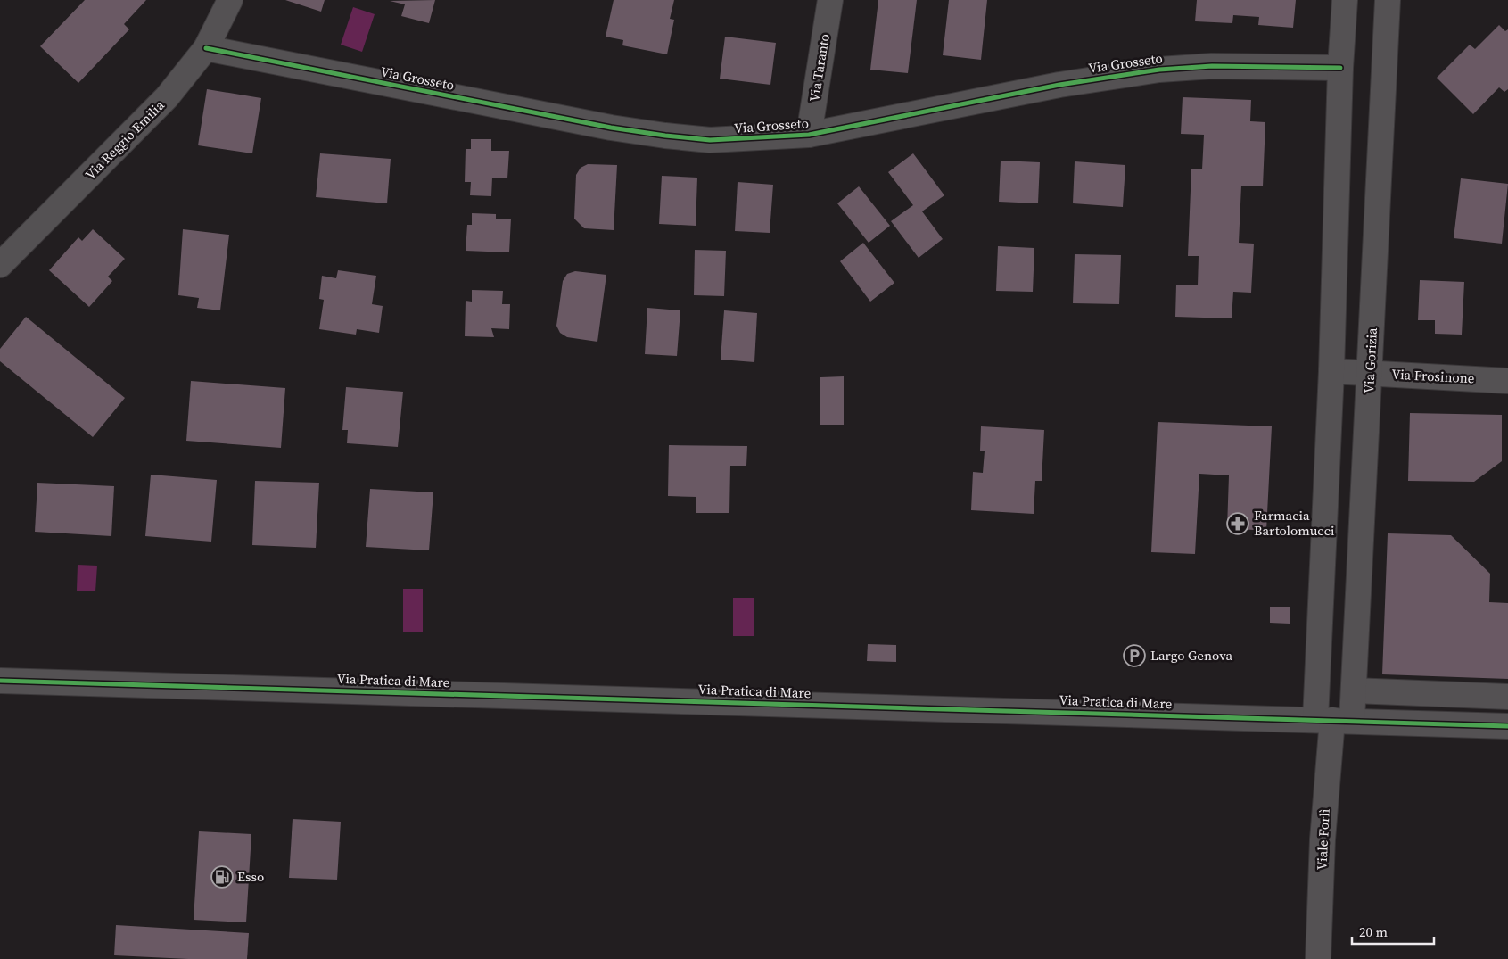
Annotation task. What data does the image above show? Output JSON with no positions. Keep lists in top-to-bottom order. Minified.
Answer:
{"streets":{"street":["Via Grosseto","Via Taranto","Via Reggio Emilia","Via Gorizia","Via Frosinone","Via Pratica di Mare","Viale Forlì"]},"crossings":[["Via Grosseto","Via Taranto"],["Via Grosseto","Via Reggio Emilia"],["Via Gorizia","Via Frosinone"],["Via Gorizia","Via Pratica di Mare"],["Via Gorizia","Viale Forlì"],["Via Pratica di Mare","Viale Forlì"]],"places":{"pharmacy":["Farmacia Bartolomucci"],"parking":["Largo Genova"],"fuel station":["Esso"]},"scale_bar":"20 m"}
